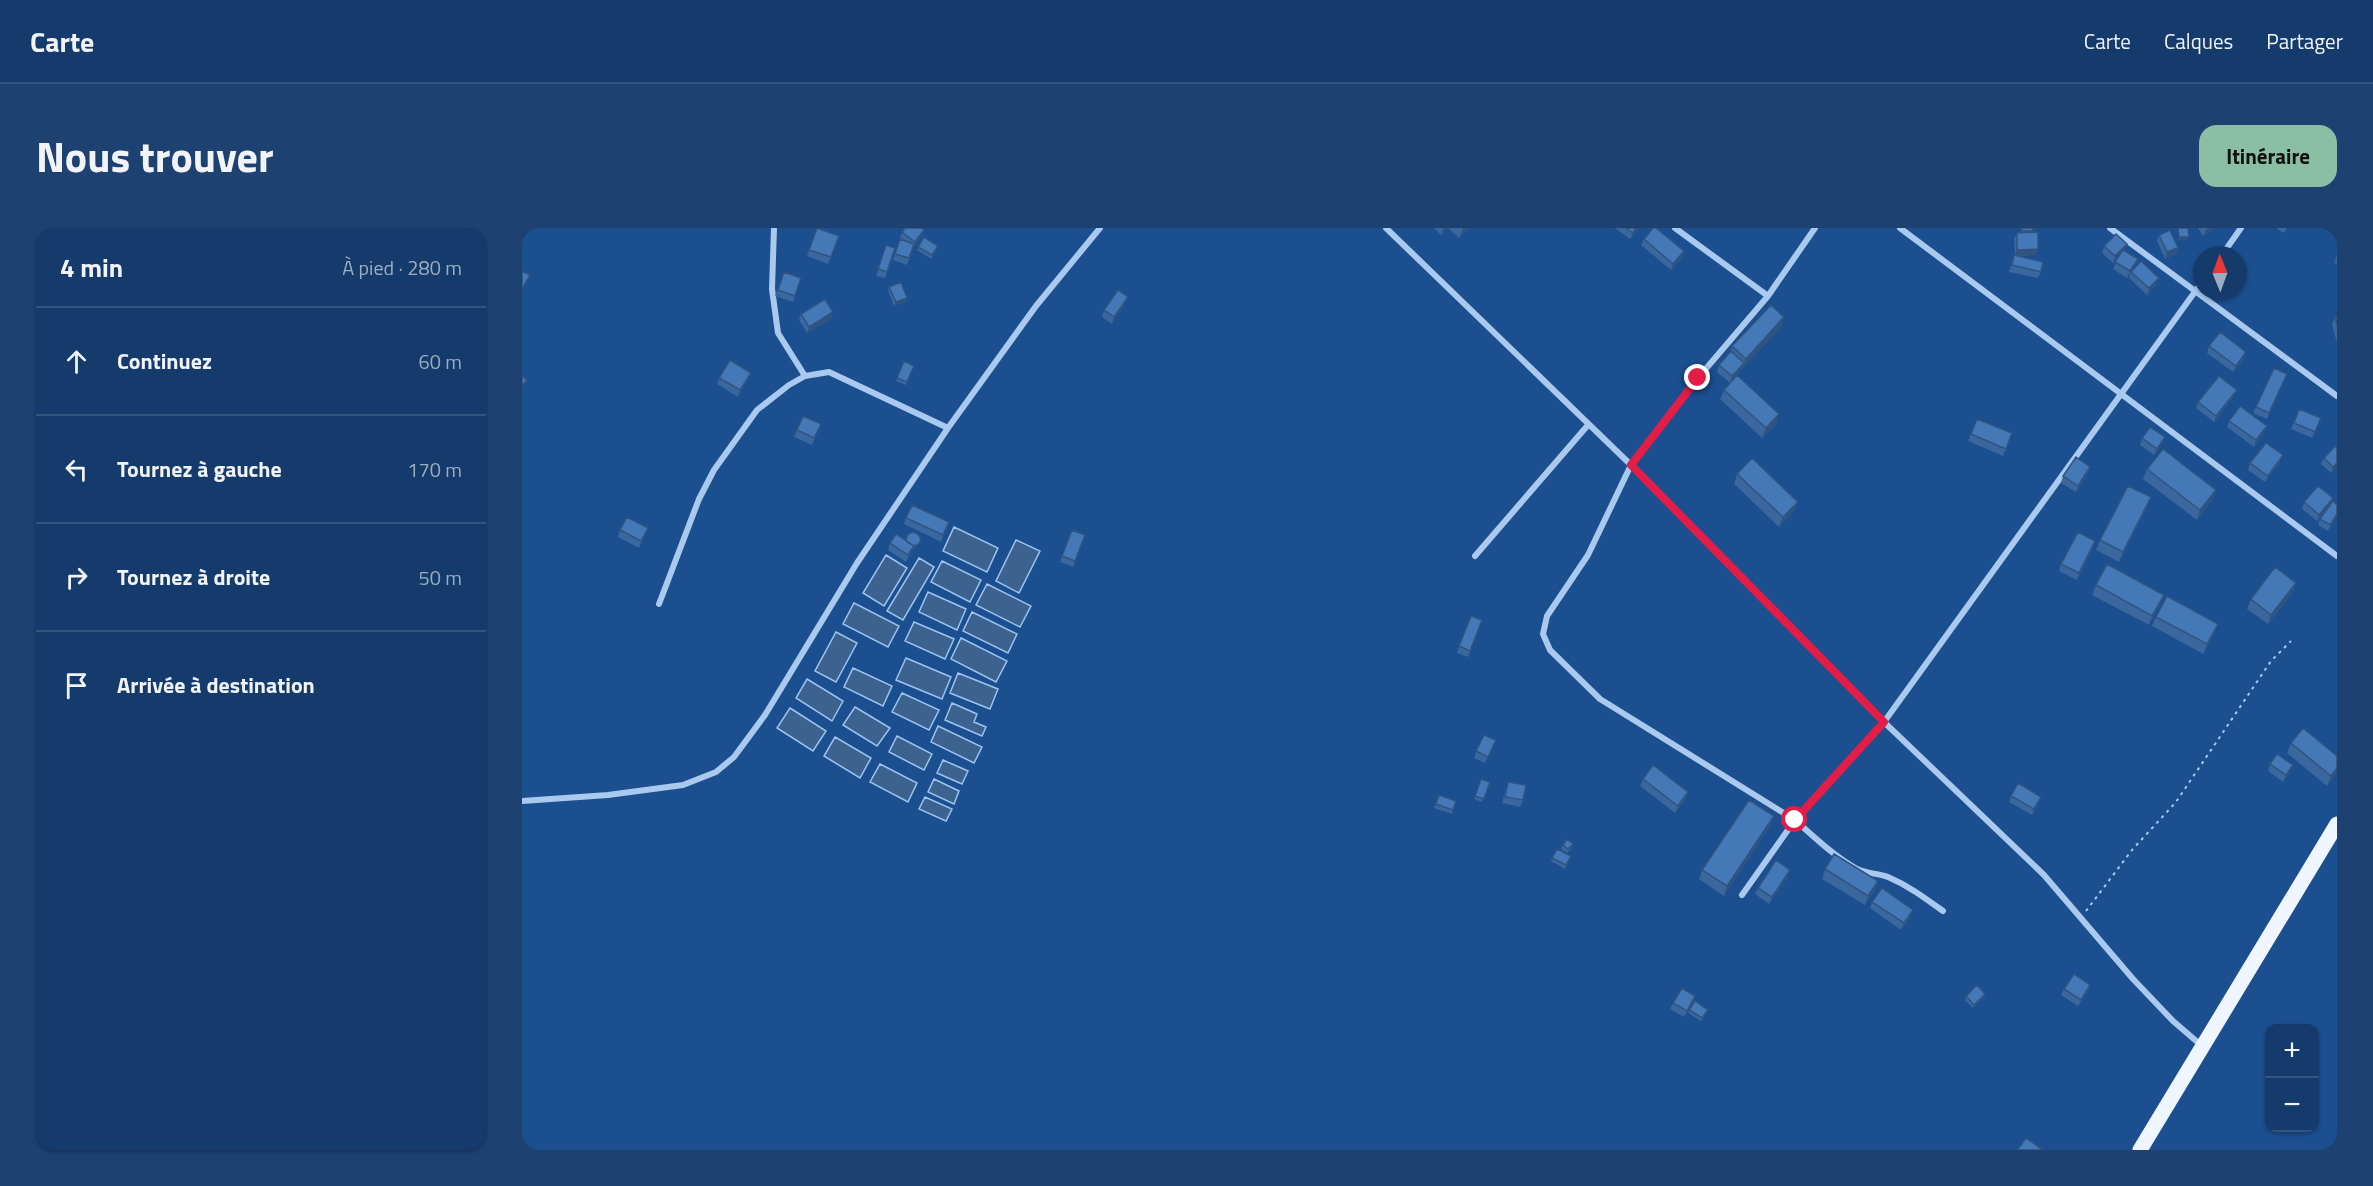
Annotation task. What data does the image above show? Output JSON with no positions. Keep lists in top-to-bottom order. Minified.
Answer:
{"north":"top","page":{"header":"Carte","nav":["Carte","Calques","Partager"],"title":"Nous trouver","buttons":"Itinéraire","heading":["4 min","À pied · 280 m"],"list":[["Continuez","60 m"],["Tournez à gauche","170 m"],["Tournez à droite","50 m"],"Arrivée à destination"],"map_buttons":["+","−"]}}
